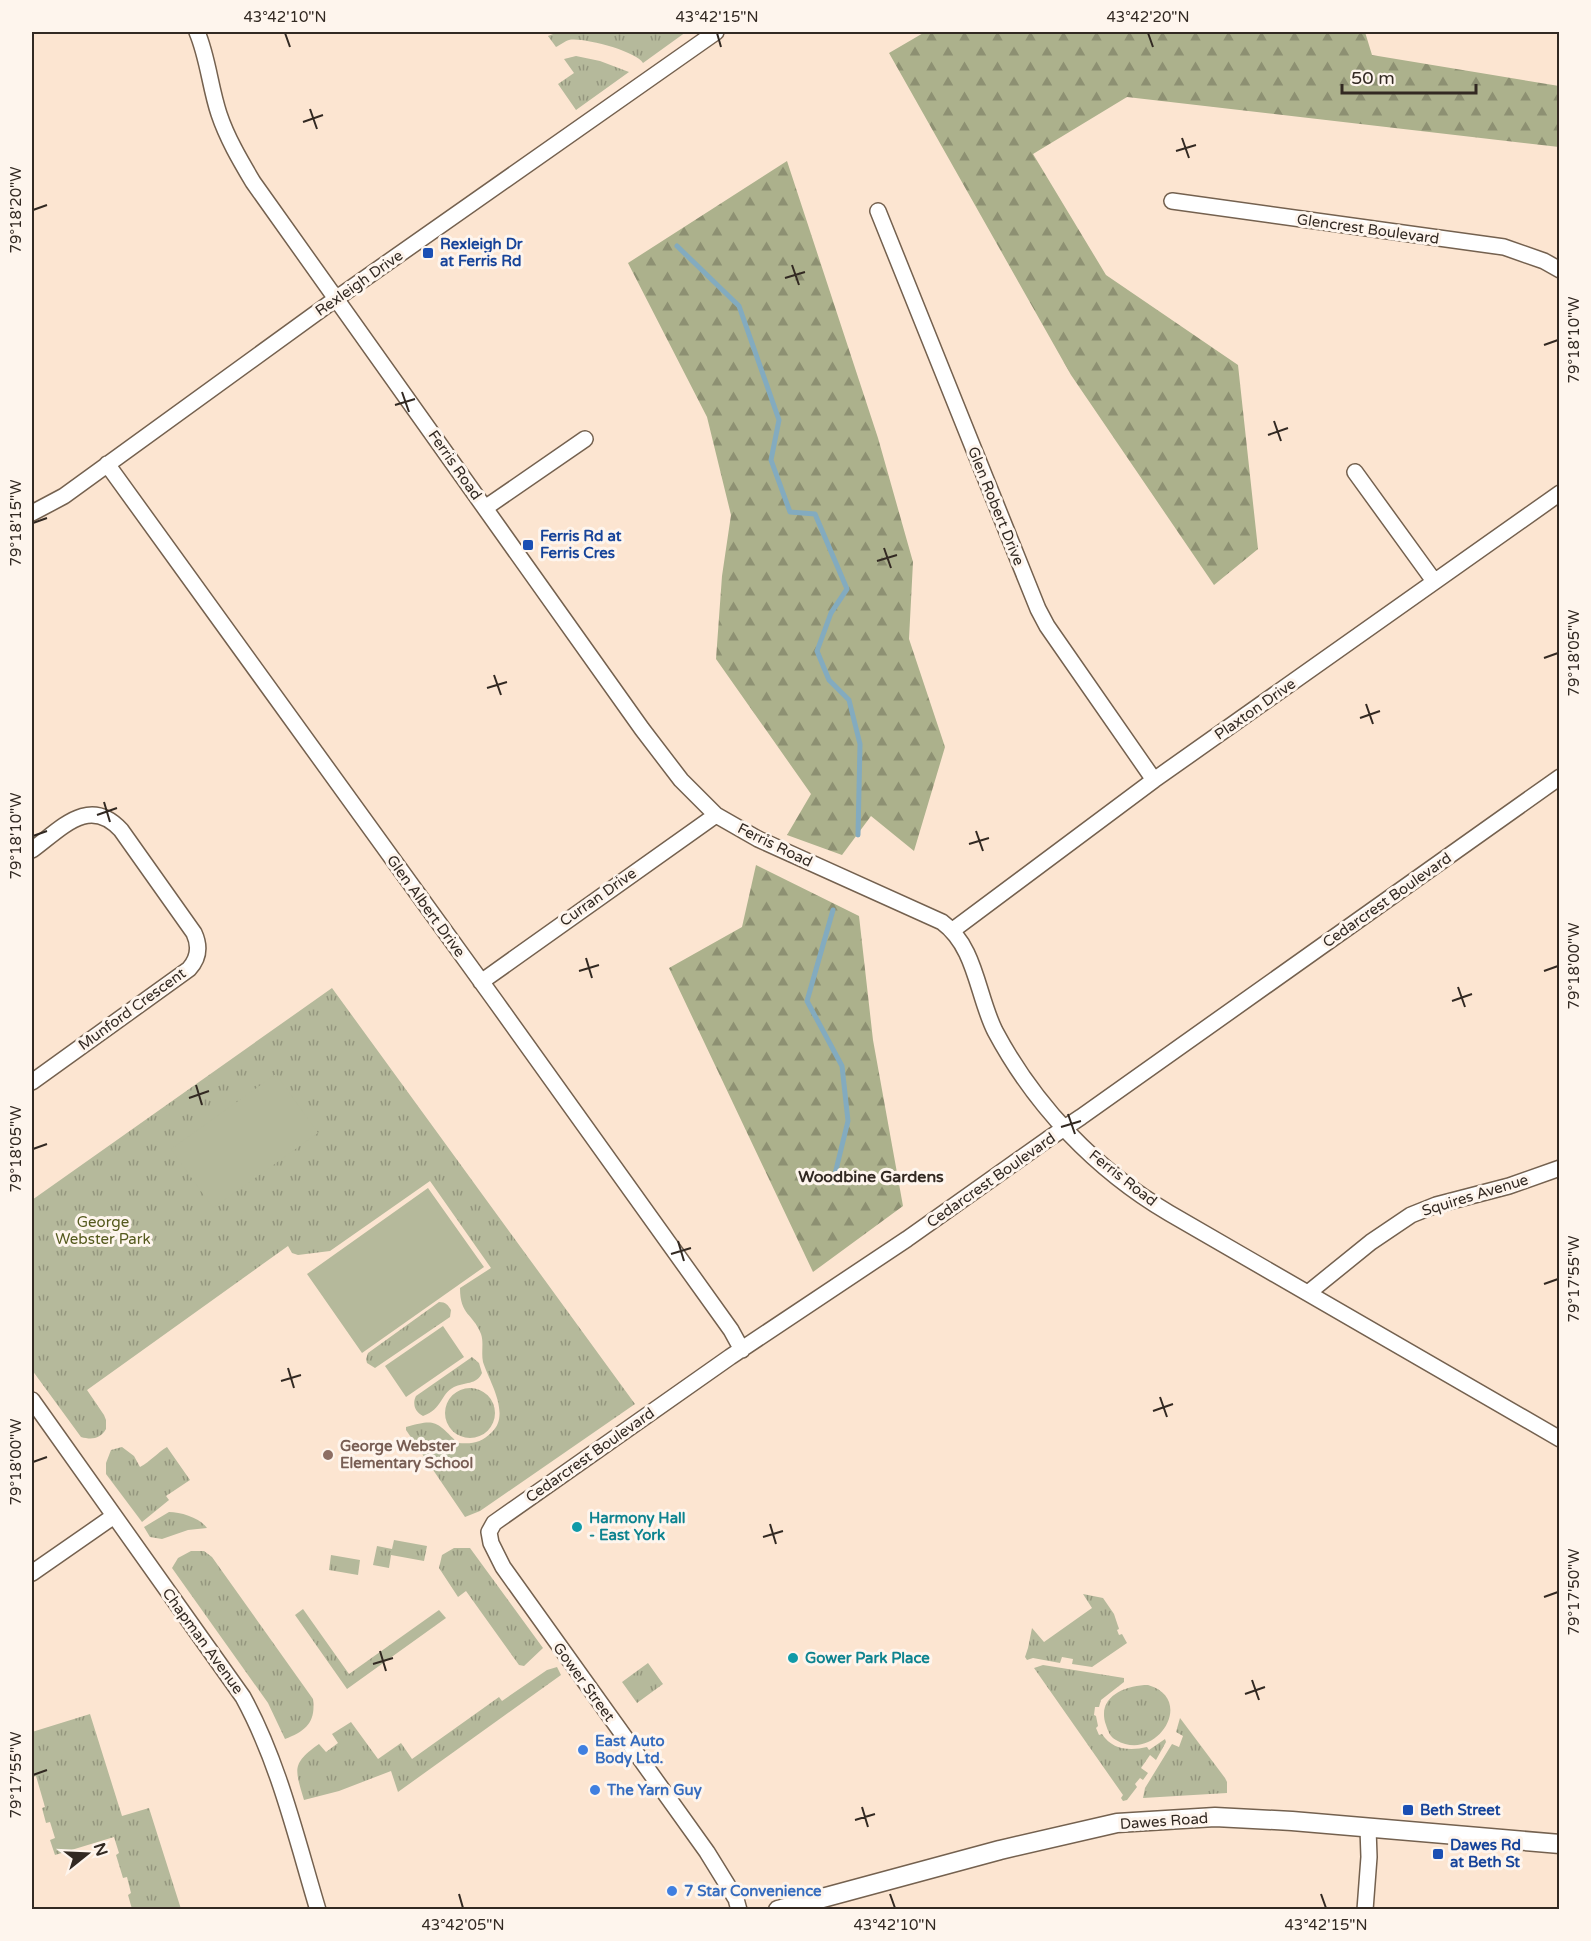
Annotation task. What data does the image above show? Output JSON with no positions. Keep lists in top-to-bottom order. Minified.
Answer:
{"streets":{"street":["Glencrest Boulevard","Rexleigh Drive","Ferris Road","Glen Robert Drive","Plaxton Drive","Curran Drive","Cedarcrest Boulevard","Glen Albert Drive","Munford Crescent","Squires Avenue","Chapman Avenue","Gower Street","Dawes Road"]},"crossings":[["Rexleigh Drive","Ferris Road"],["Rexleigh Drive","Glen Albert Drive"],["Ferris Road","Plaxton Drive"],["Ferris Road","Curran Drive"],["Ferris Road","Cedarcrest Boulevard"],["Ferris Road","Squires Avenue"],["Glen Robert Drive","Plaxton Drive"],["Curran Drive","Glen Albert Drive"],["Cedarcrest Boulevard","Glen Albert Drive"],["Cedarcrest Boulevard","Gower Street"]],"districts":["Woodbine Gardens"],"parks":["George Webster Park"],"places":{"transit":["Rexleigh Dr at Ferris Rd","Ferris Rd at Ferris Cres","Beth Street","Dawes Rd at Beth St"],"other":["George Webster Elementary School","Harmony Hall - East York","Gower Park Place","East Auto Body Ltd.","The Yarn Guy","7 Star Convenience"]},"scale_bar":"50 m","north":"right","coordinates":["43°42'10\"N","43°42'15\"N","43°42'20\"N","79°18'20\"W","79°18'10\"W","79°18'15\"W","79°18'05\"W","79°18'00\"W","79°17'55\"W","79°17'50\"W","43°42'05\"N"]}
